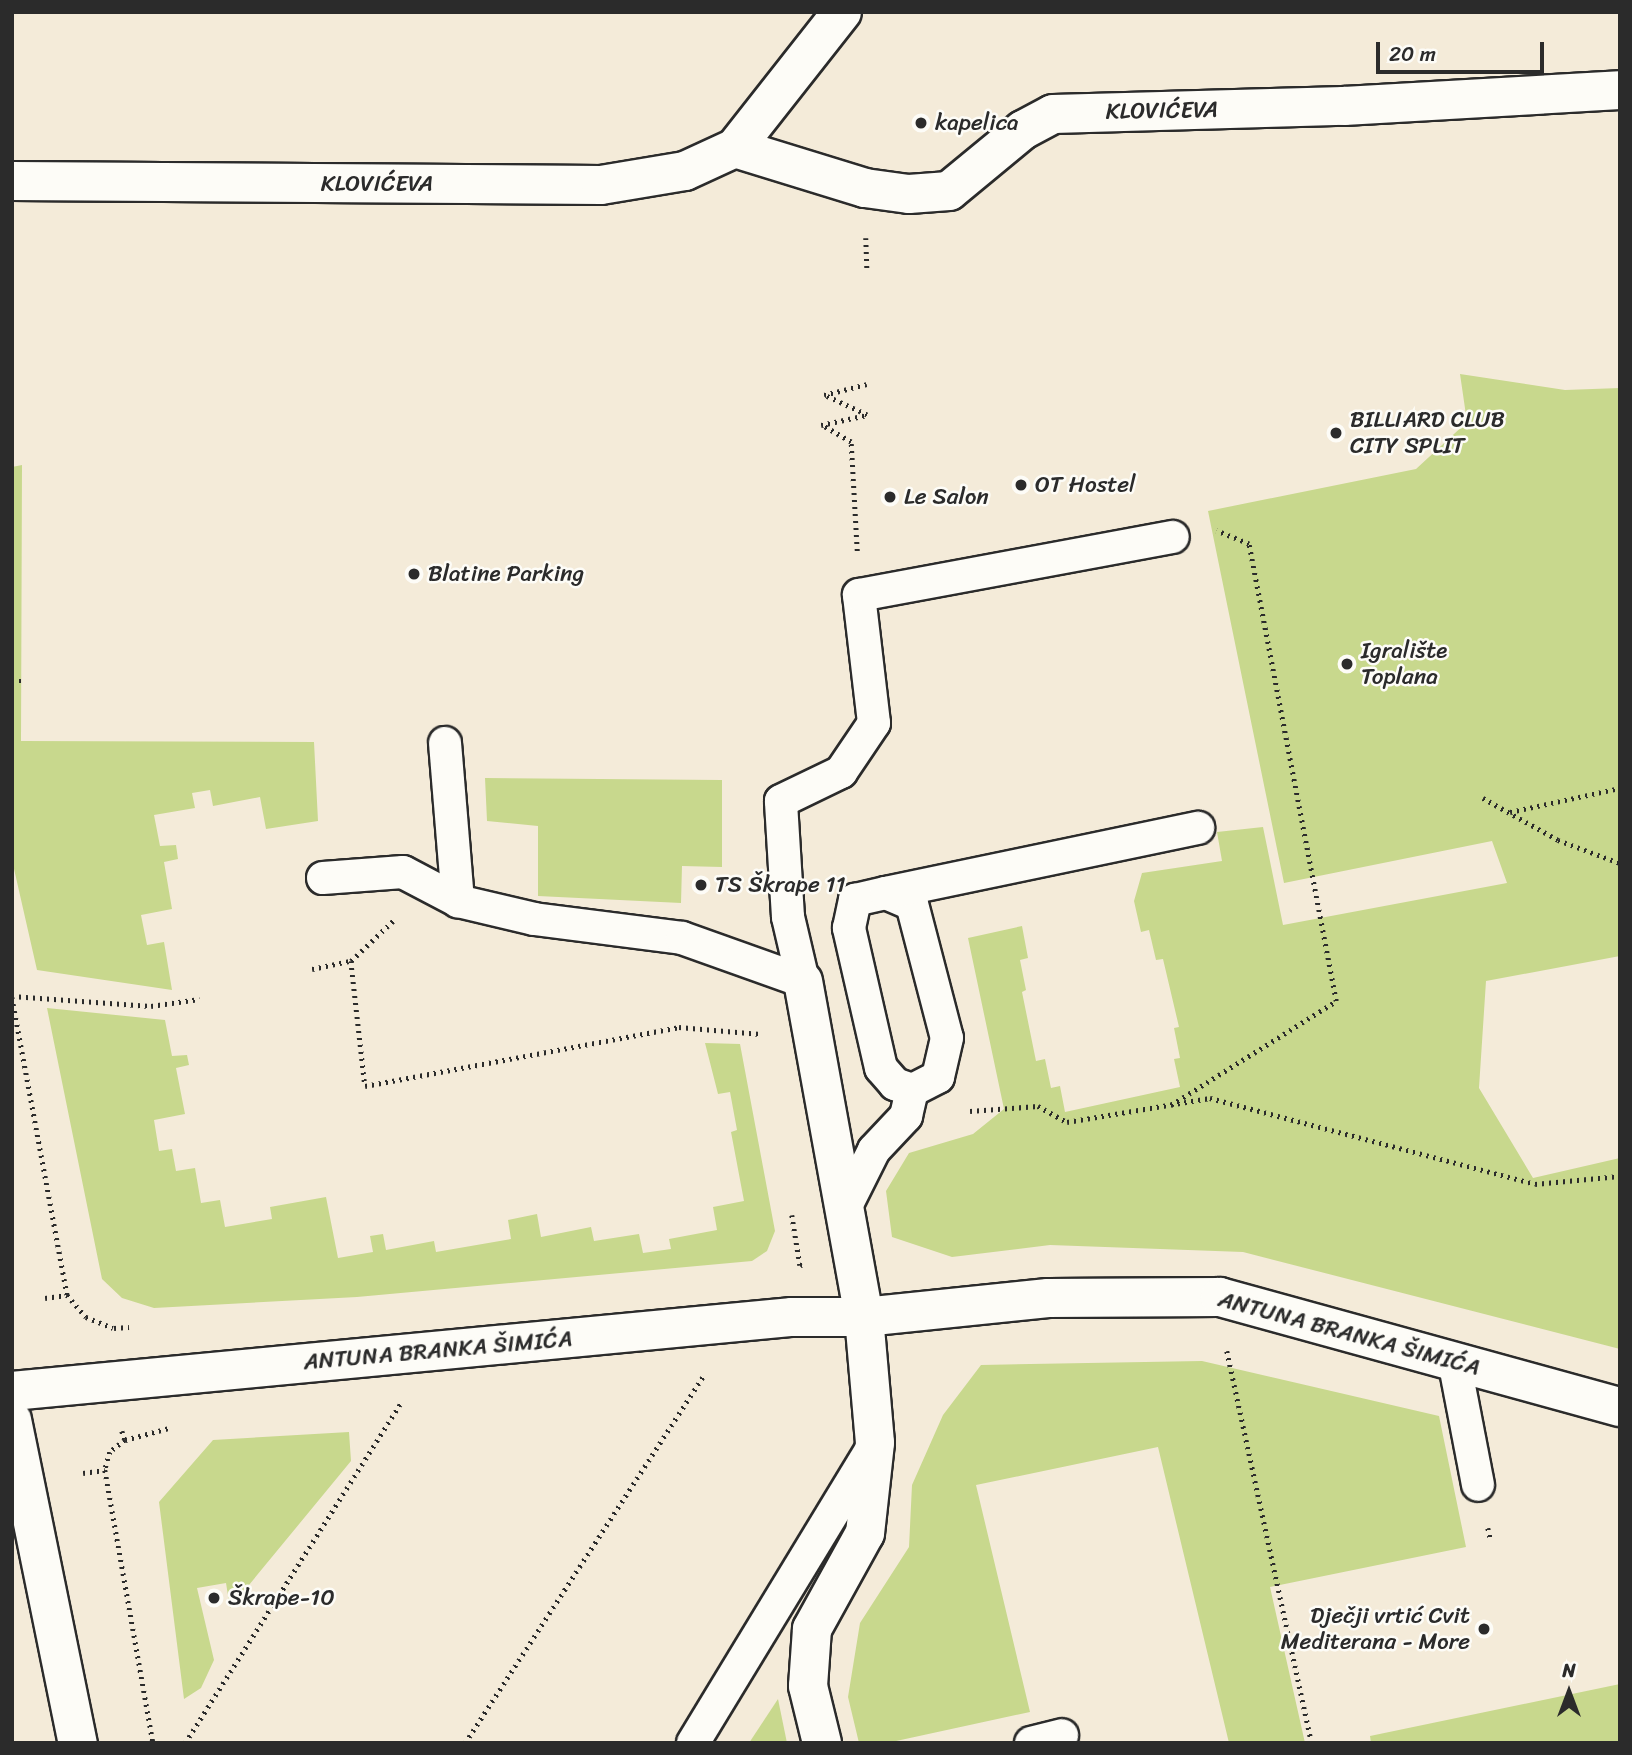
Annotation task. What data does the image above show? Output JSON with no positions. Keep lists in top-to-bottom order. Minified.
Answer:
{"streets":{"street":["KLOVIĆEVA","ANTUNA BRANKA ŠIMIĆA"]},"places":["kapelica","BILLIARD CLUB CITY SPLIT","OT Hostel","Le Salon","Blatine Parking","Igralište Toplana","TS Škrape 11","Škrape-10","Dječji vrtić Cvit Mediterana - More"],"scale_bar":"20 m","north":"top"}
